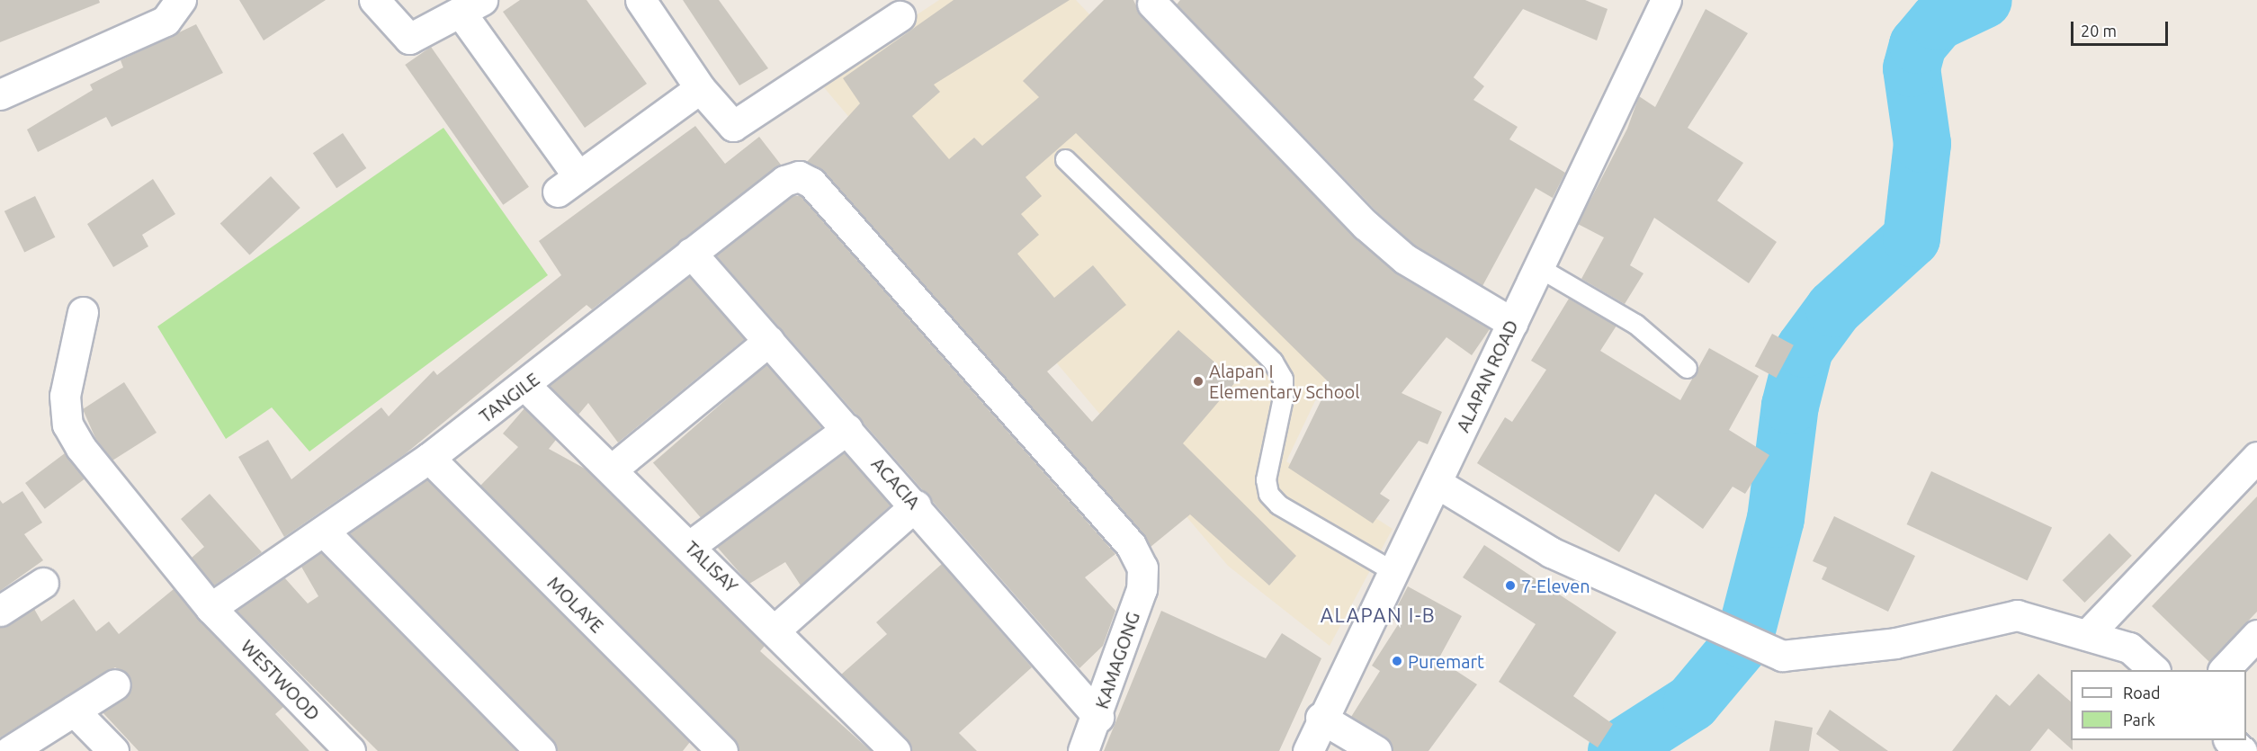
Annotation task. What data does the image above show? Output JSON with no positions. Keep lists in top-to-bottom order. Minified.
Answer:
{"streets":{"street":["ALAPAN ROAD","TANGILE","ACACIA","TALISAY","MOLAYE","KAMAGONG","WESTWOOD"]},"crossings":[["TANGILE","ACACIA"],["TANGILE","TALISAY"],["TANGILE","MOLAYE"],["TANGILE","KAMAGONG"],["TANGILE","WESTWOOD"],["ACACIA","KAMAGONG"]],"districts":["ALAPAN I-B"],"places":["Alapan I Elementary School","7-Eleven","Puremart"],"legend":["Road","Park"],"scale_bar":"20 m"}
